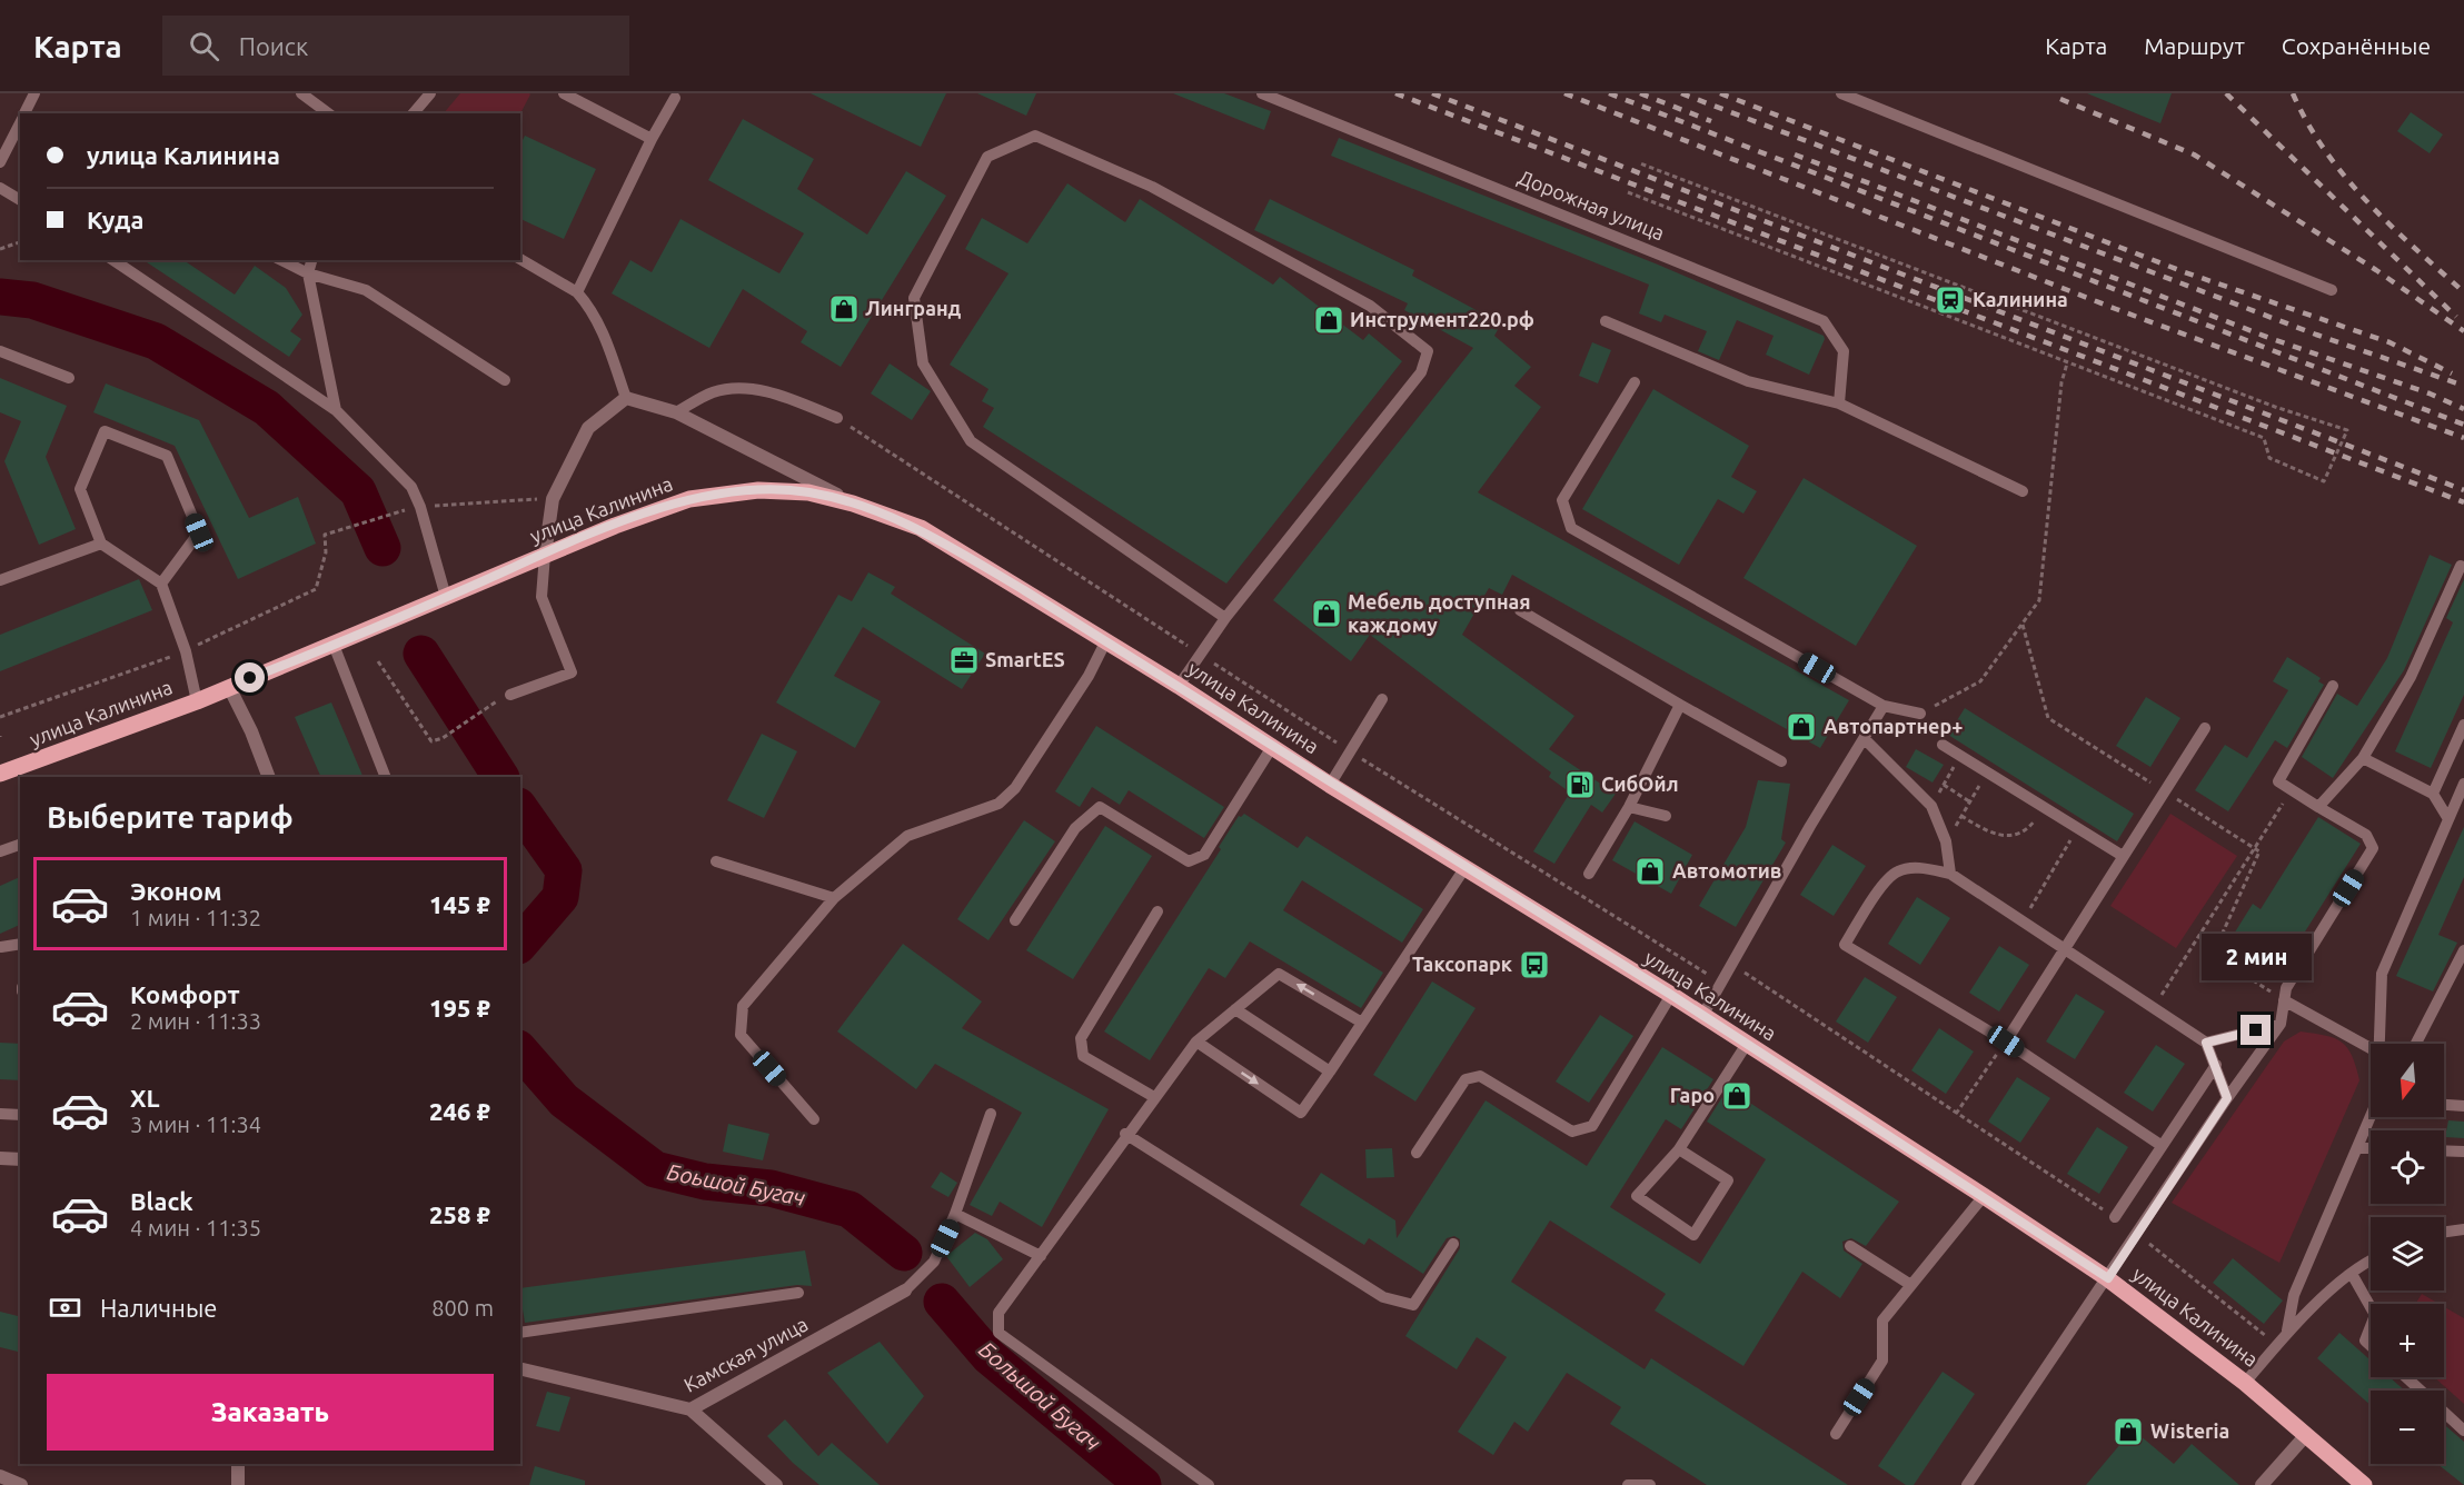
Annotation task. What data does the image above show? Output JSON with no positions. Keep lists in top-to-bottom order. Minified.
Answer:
{"streets":{"main road":["улица Калинина"],"street":["Камская улица"],"lane":["Дорожная улица"]},"water":["Боьшой Бугач","Большой Бугач"],"places":{"station":["Калинина"],"shop":["Лингранд","Инструмент220.рф","Мебель доступная каждому","Автопартнер+","Автомотив","Гаро","Wisteria"],"office":["SmartES"],"fuel station":["СибОйл"],"bus stop":["Таксопарк"]},"north":"bottom","page":{"header":"Карта","search":"Поиск","nav":["Карта","Маршрут","Сохранённые"],"banner":["улица Калинина","Куда"],"heading":"Выберите тариф","list":[{"name":"Эконом","note":"1 мин · 11:32","value":"145 ₽"},{"name":"Комфорт","note":"2 мин · 11:33","value":"195 ₽"},{"name":"XL","note":"3 мин · 11:34","value":"246 ₽"},{"name":"Black","note":"4 мин · 11:35","value":"258 ₽"}],"bubble":"2 мин","map_buttons":["+","−"],"pay":["Наличные","800 m"],"buttons":"Заказать"}}
